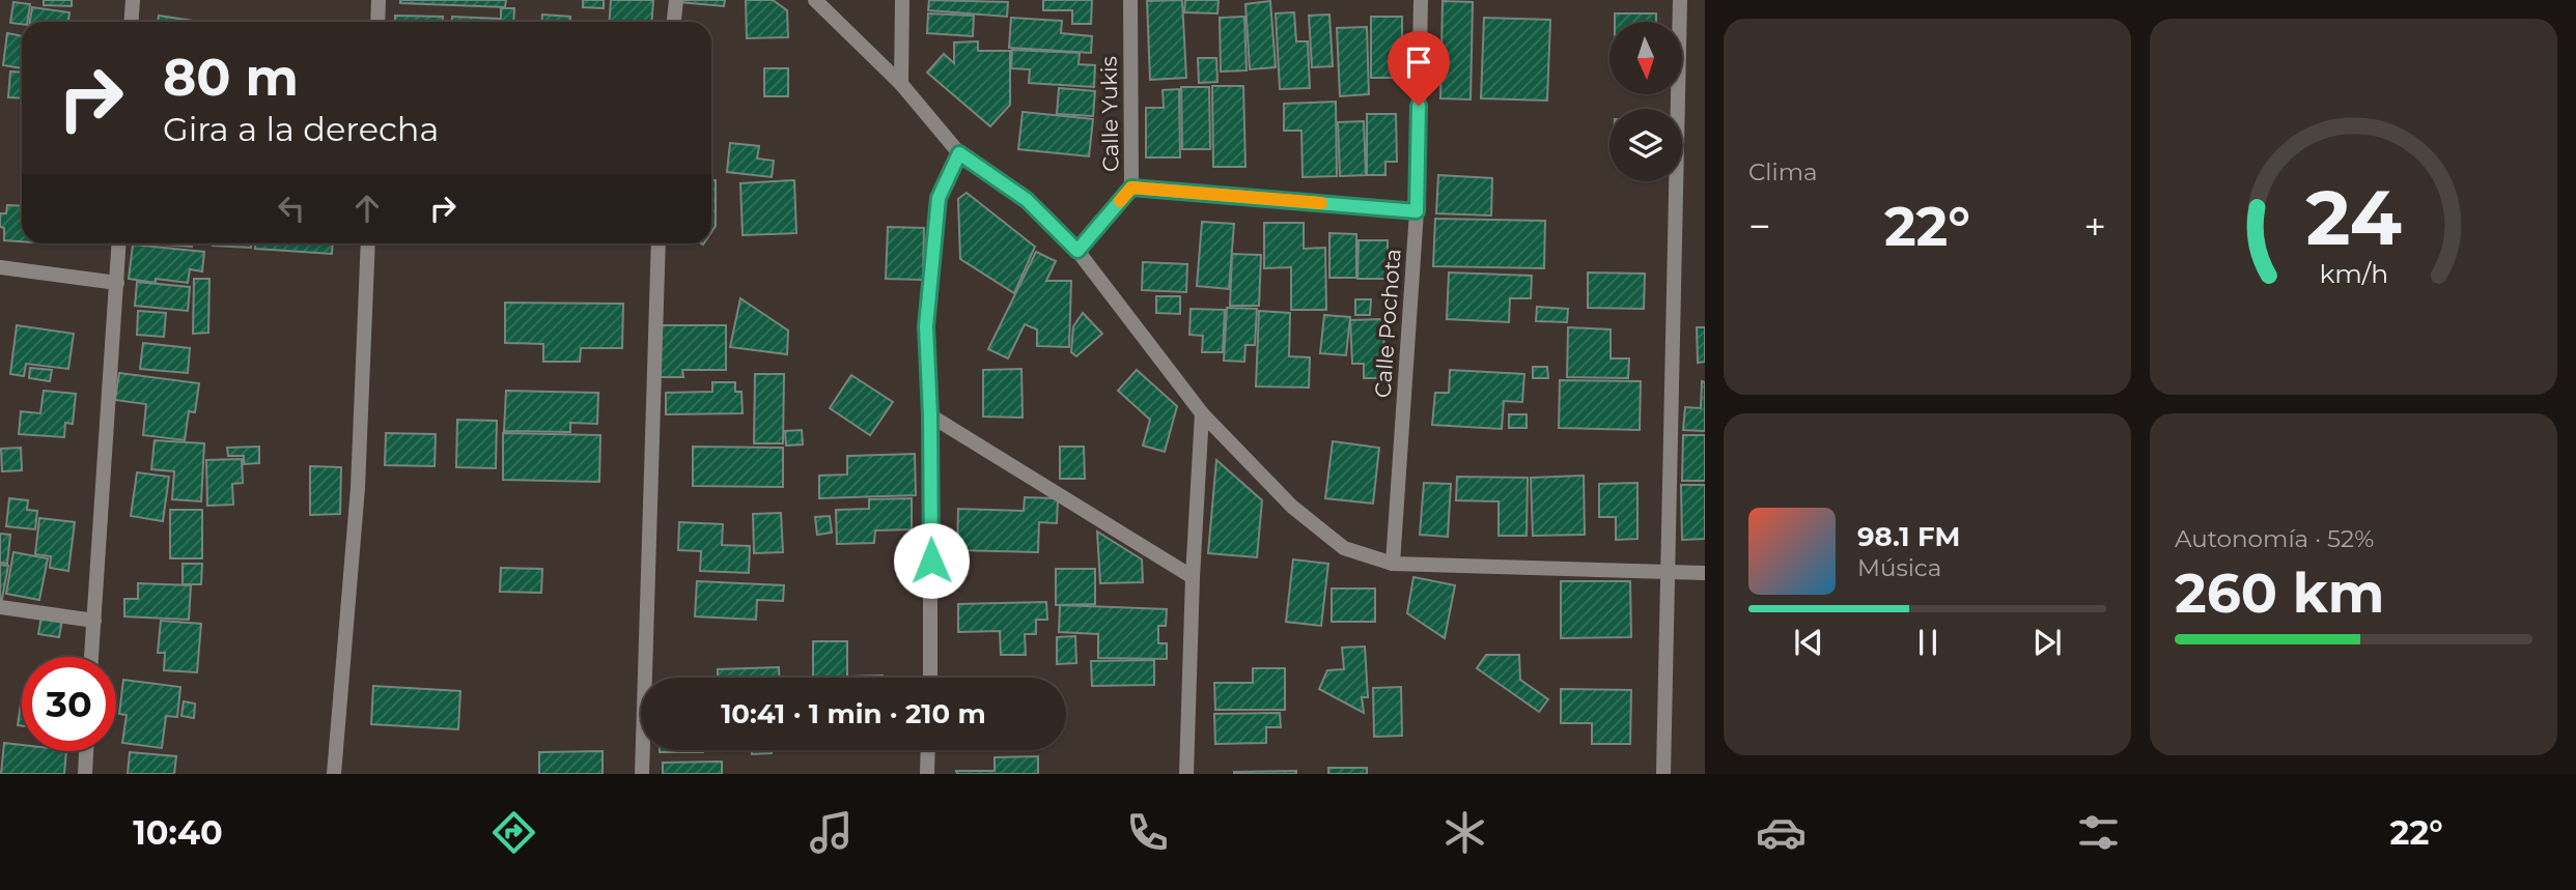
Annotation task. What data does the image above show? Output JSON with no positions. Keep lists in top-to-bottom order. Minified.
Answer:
{"streets":{"street":["Calle Yukis","Calle Pochota"]},"north":"bottom","page":{"tile":["Clima",["Autonomía · 52%","260 km"]],"turn":["80 m","Gira a la derecha"],"heat":["−","22°","+"],"song":["98.1 FM","Música"],"limit":"30","trip":"10:41 · 1 min · 210 m","tabs":["10:40","22°"],"gauge":["24","km/h"]}}
